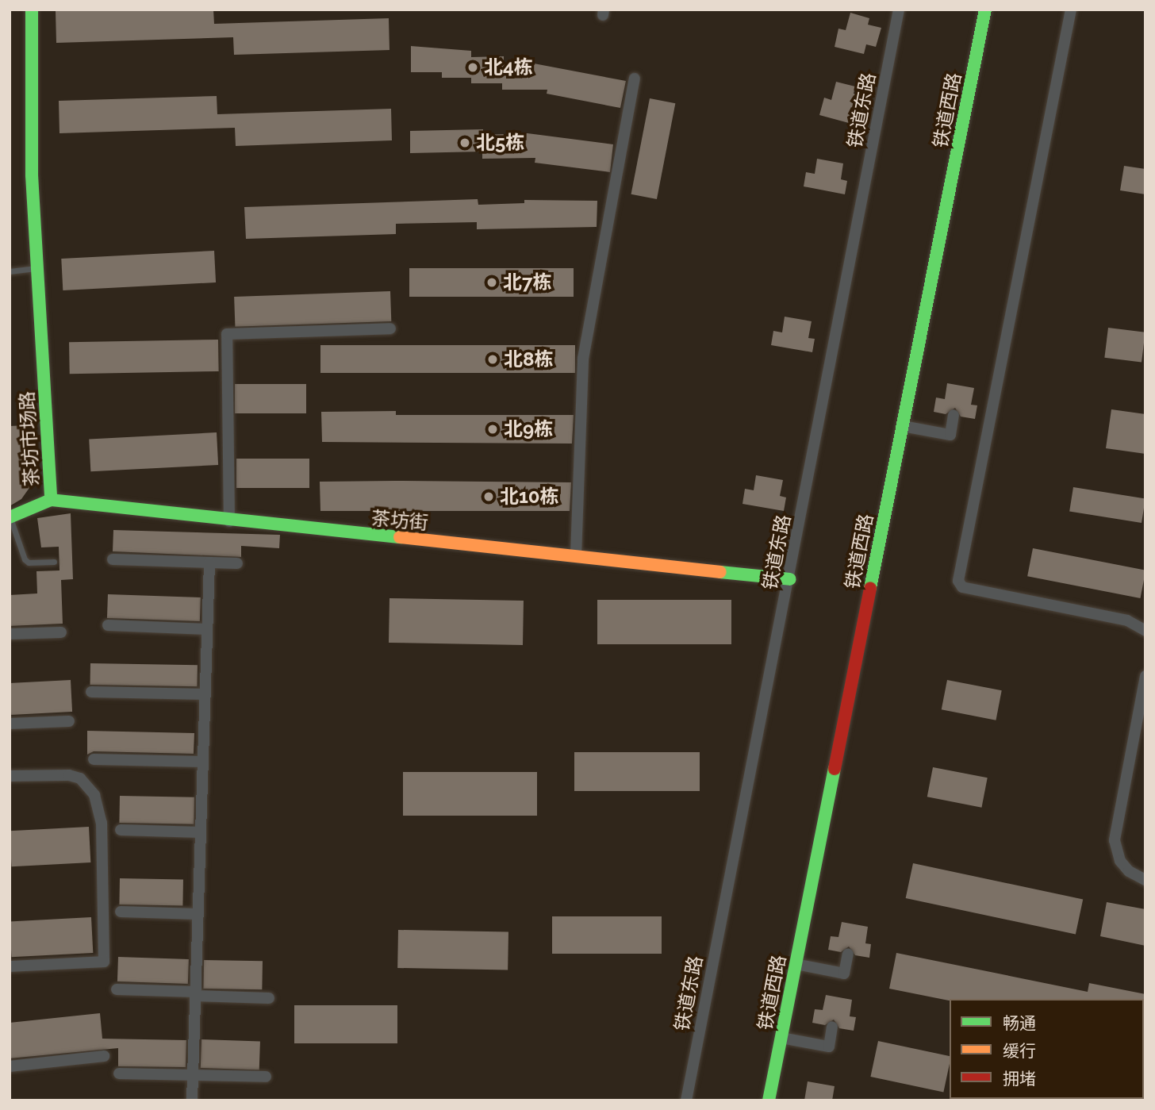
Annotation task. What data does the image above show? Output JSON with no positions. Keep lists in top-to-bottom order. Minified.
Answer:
{"streets":{"street":["铁道东路","铁道西路","茶坊市场路","茶坊街"]},"crossings":[["铁道东路","茶坊街"],["茶坊市场路","茶坊街"]],"places":["北4栋","北5栋","北7栋","北8栋","北9栋","北10栋"],"legend":["畅通","缓行","拥堵"]}
